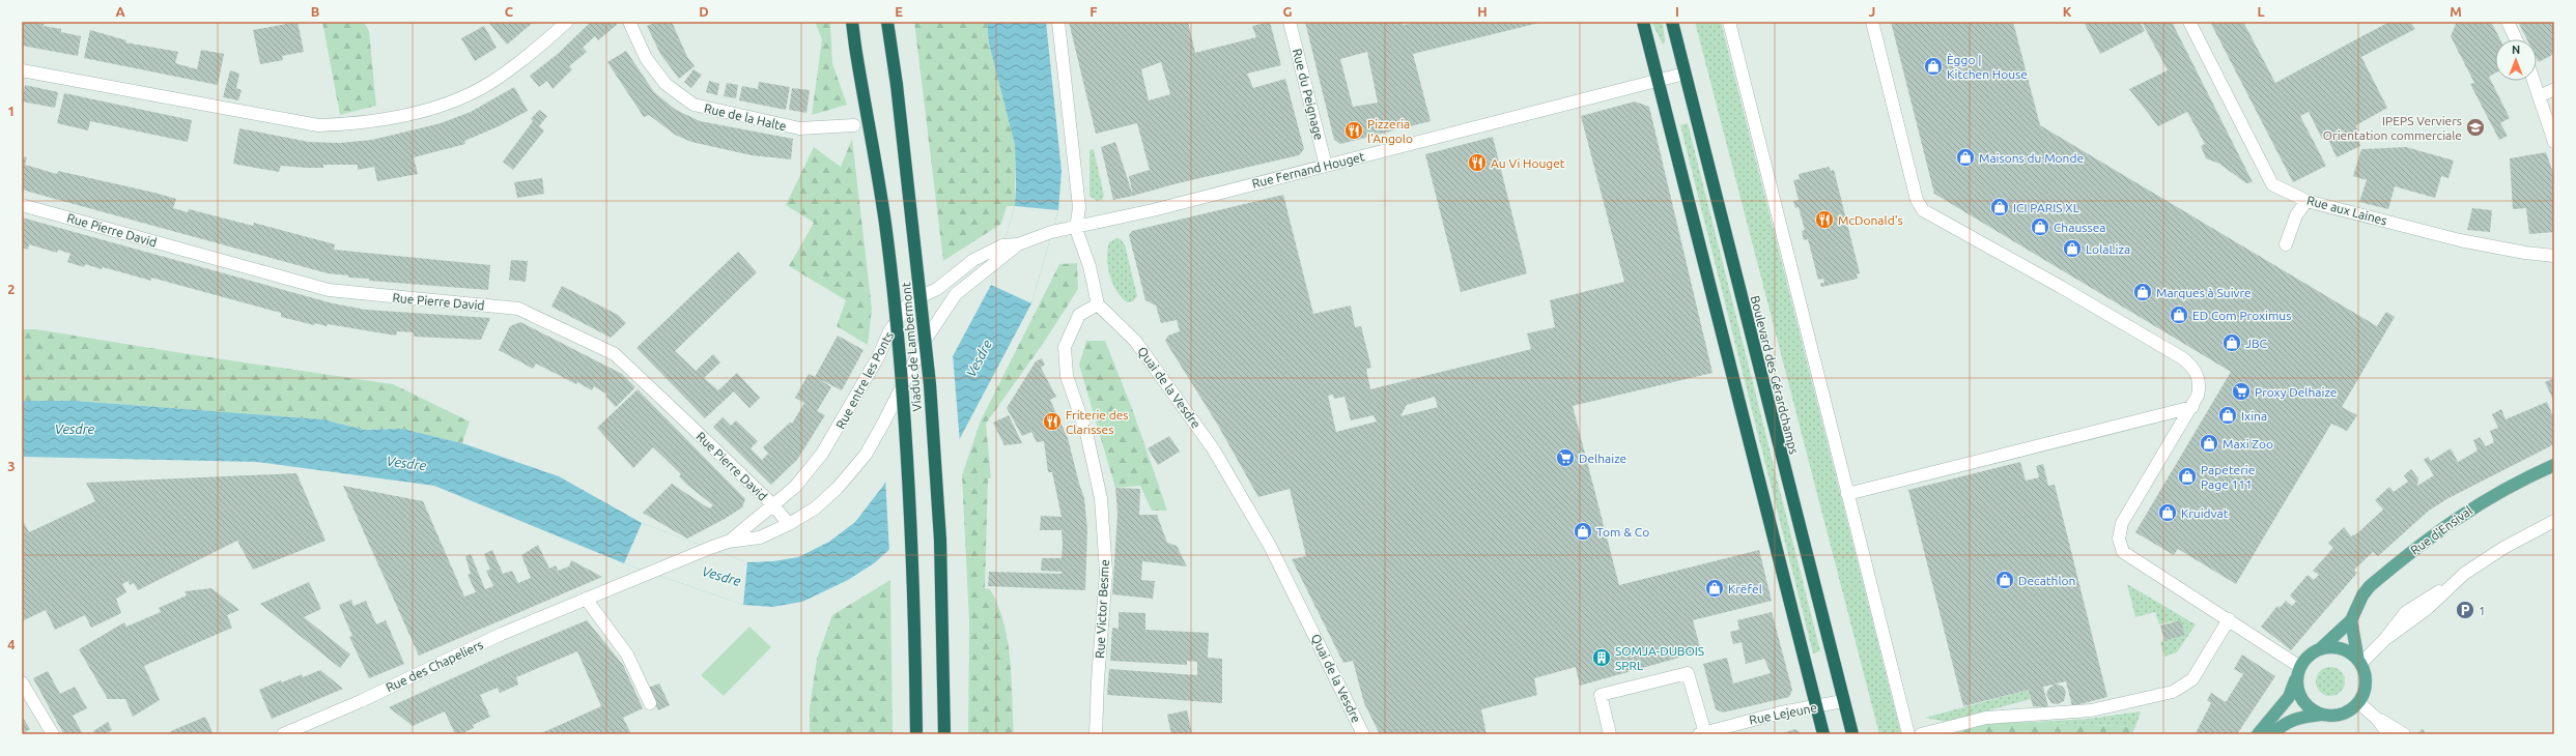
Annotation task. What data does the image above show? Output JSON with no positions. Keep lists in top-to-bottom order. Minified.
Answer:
{"streets":{"highway":["Viaduc de Lambermont","Boulevard des Gérardchamps"],"main road":["Rue d'Ensival"],"street":["Rue du Peignage","Rue de la Halte","Rue Fernand Houget","Rue aux Laines","Rue Pierre David","Rue entre les Ponts","Quai de la Vesdre","Rue Victor Besme","Rue des Chapeliers","Rue Lejeune"]},"crossings":[["Rue du Peignage","Rue Fernand Houget"],["Rue Fernand Houget","Boulevard des Gérardchamps"],["Rue Fernand Houget","Rue entre les Ponts"],["Rue Pierre David","Rue entre les Ponts"],["Boulevard des Gérardchamps","Rue Lejeune"],["Rue entre les Ponts","Rue des Chapeliers"],["Quai de la Vesdre","Rue Victor Besme"]],"water":["Vesdre"],"places":{"shop":["Èggo | Kitchen House","Maisons du Monde","ICI PARIS XL","Chaussea","LolaLiza","Marques à Suivre","ED Com Proximus","JBC","Ixina","Maxi Zoo","Papeterie Page 111","Kruidvat","Tom & Co","Decathlon","Krëfel"],"school or university":["IPEPS Verviers Orientation commerciale"],"restaurant":["Pizzeria l'Angolo","Au Vi Houget","McDonald's","Friterie des Clarisses"],"supermarket":["Proxy Delhaize","Delhaize"],"parking":["1"],"building":["SOMJA-DUBOIS SPRL"]},"north":"top","grid":{"columns":["A","B","C","D","E","F","G","H","I","J","K","L","M"],"rows":["1","2","3","4"]}}
